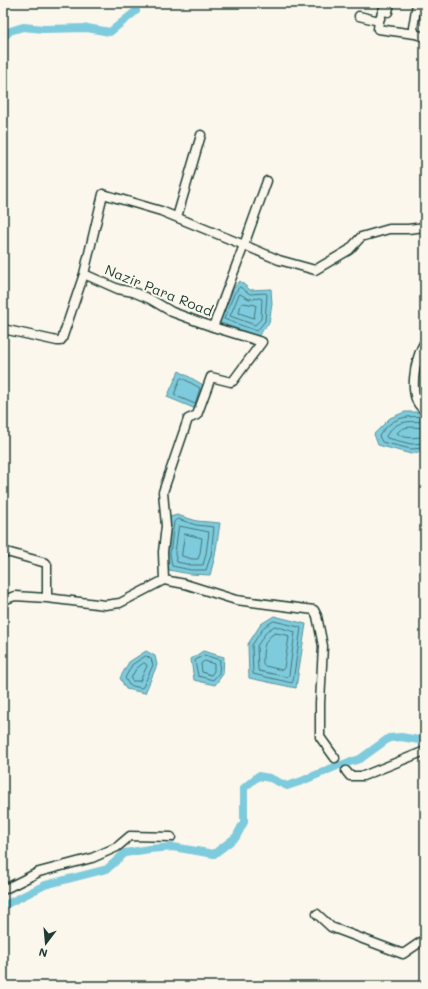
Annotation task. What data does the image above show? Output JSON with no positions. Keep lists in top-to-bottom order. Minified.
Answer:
{"streets":{"street":["Nazir Para Road"]},"north":"bottom"}
